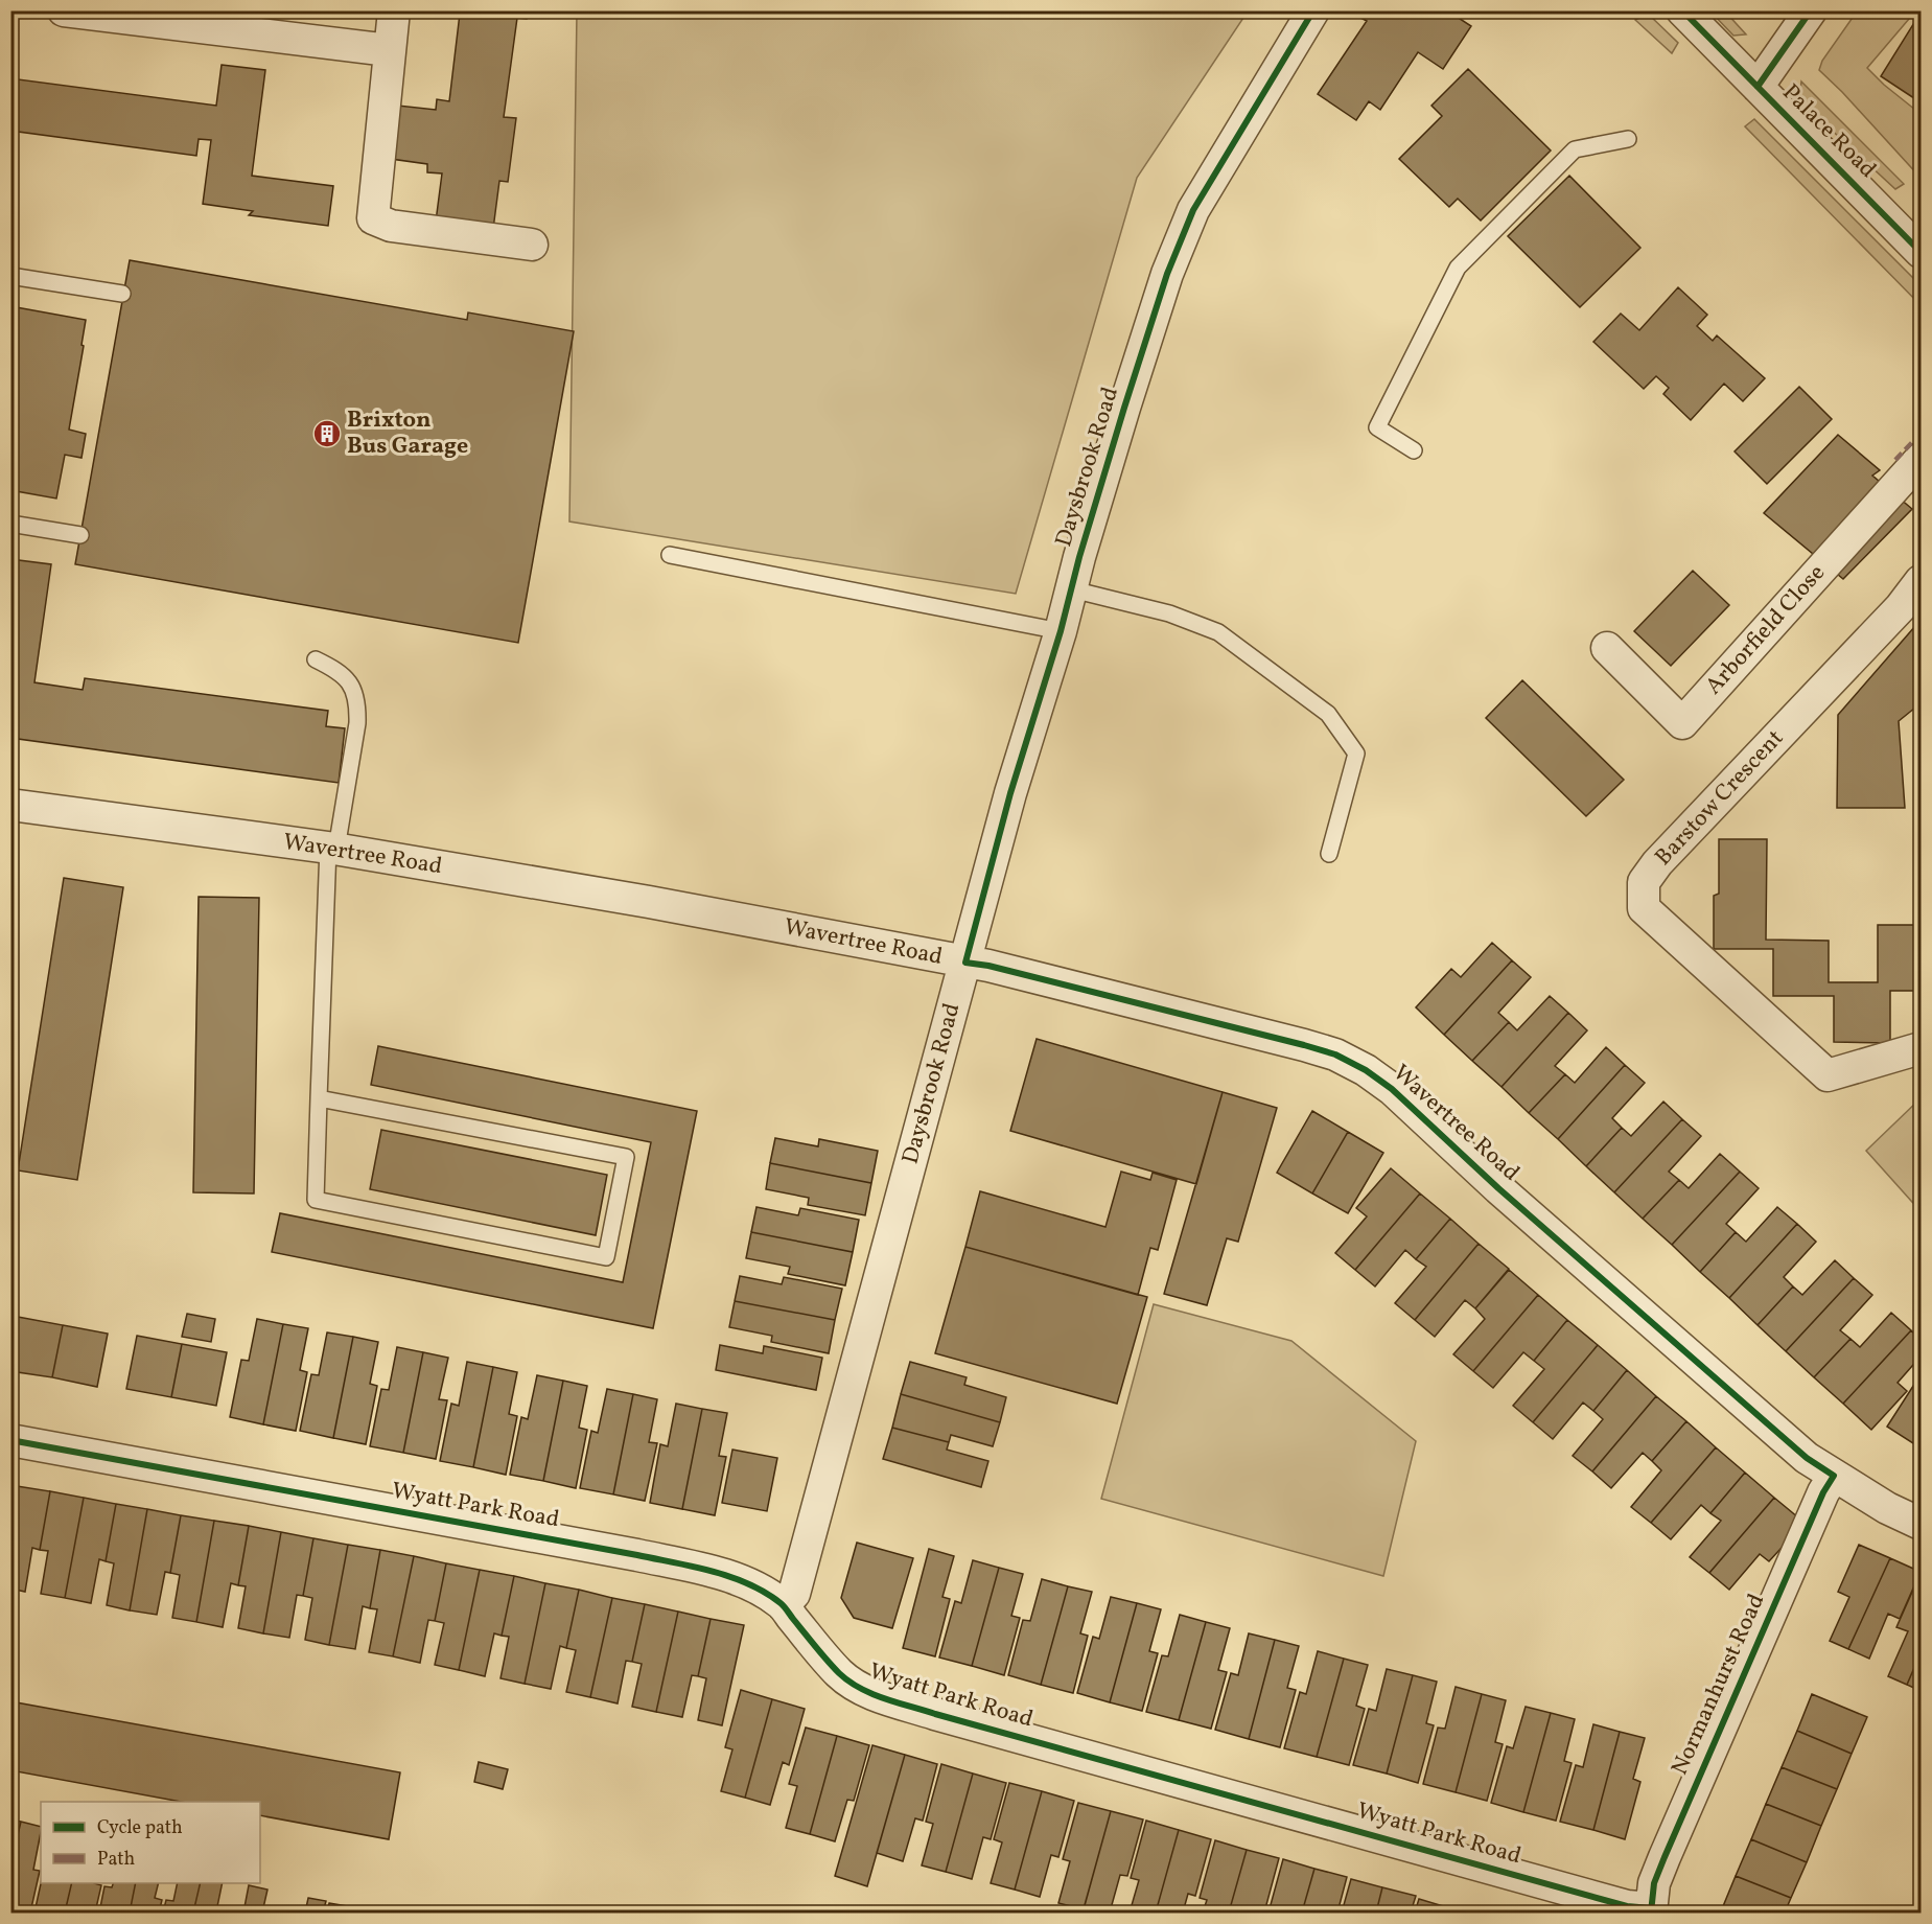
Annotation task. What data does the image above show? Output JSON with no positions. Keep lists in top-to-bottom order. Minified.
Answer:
{"streets":{"street":["Palace Road","Daysbrook Road","Arborfield Close","Barstow Crescent","Wavertree Road","Wyatt Park Road","Normanhurst Road"]},"crossings":[["Daysbrook Road","Wavertree Road"],["Daysbrook Road","Wyatt Park Road"],["Wavertree Road","Normanhurst Road"],["Wyatt Park Road","Normanhurst Road"]],"places":{"building":["Brixton Bus Garage"]},"legend":["Cycle path","Path"]}
